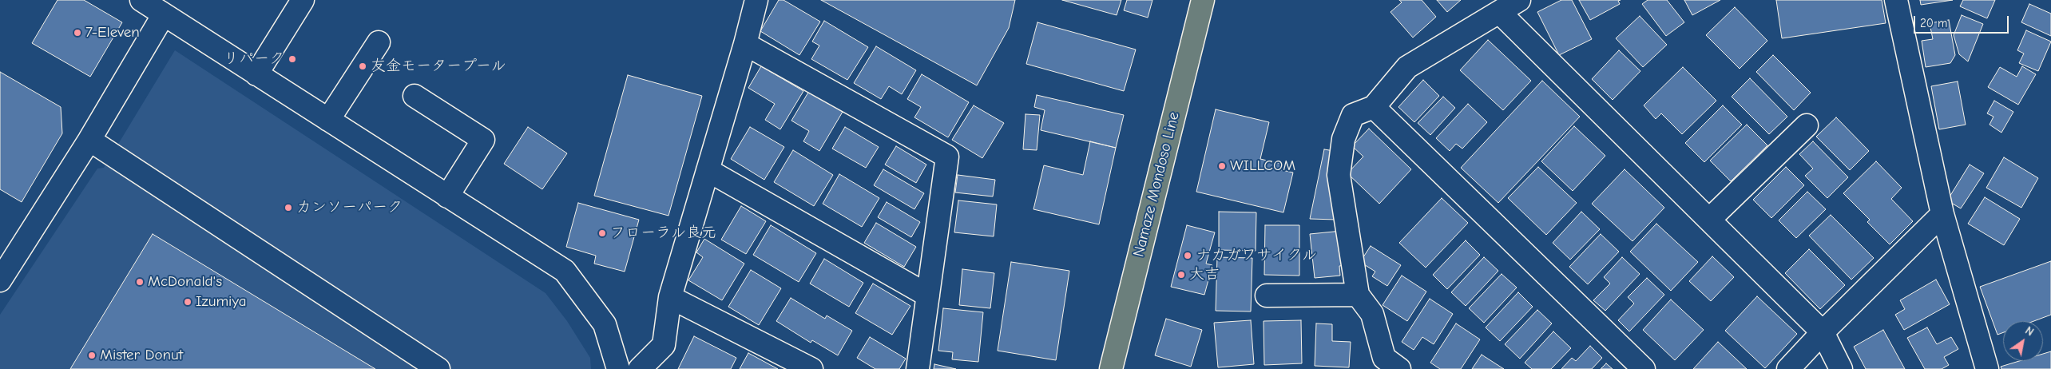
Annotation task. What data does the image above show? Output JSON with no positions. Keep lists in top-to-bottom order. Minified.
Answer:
{"streets":{"main road":["Namaze Mondoso Line"]},"places":["7-Eleven","リパーク","友金モータープール","WILLCOM","カンソーパーク","フローラル良元","ナカガワサイクル","大吉","McDonald's","Izumiya","Mister Donut"],"scale_bar":"20 m","north":"top right"}
